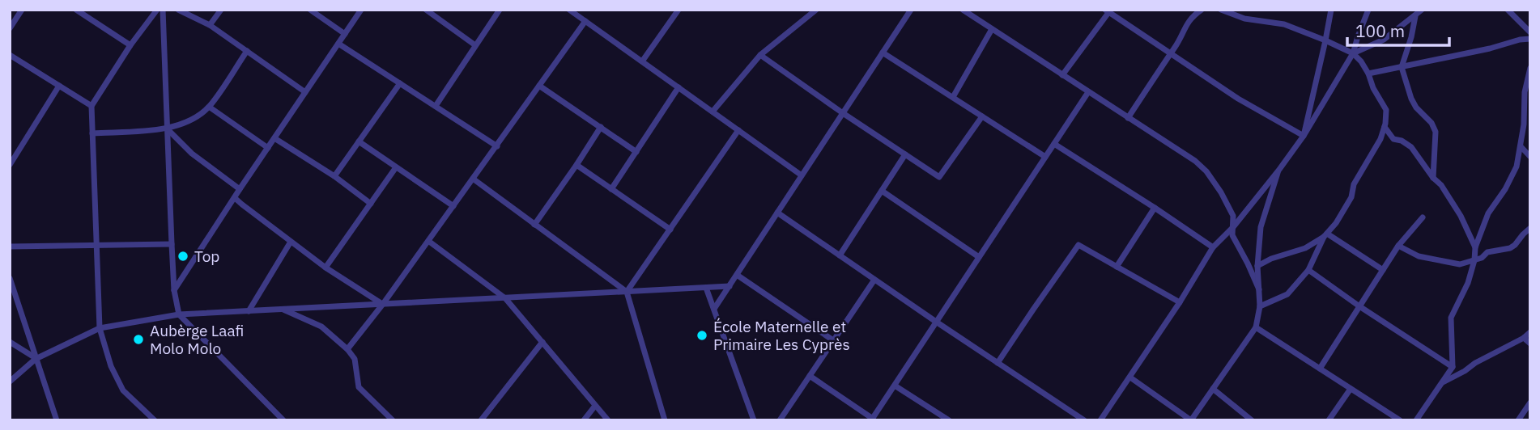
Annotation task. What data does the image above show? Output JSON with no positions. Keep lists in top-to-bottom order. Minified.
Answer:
{"places":["Top","École Maternelle et Primaire Les Cyprès","Aubèrge Laafi Molo Molo"],"scale_bar":"100 m"}
